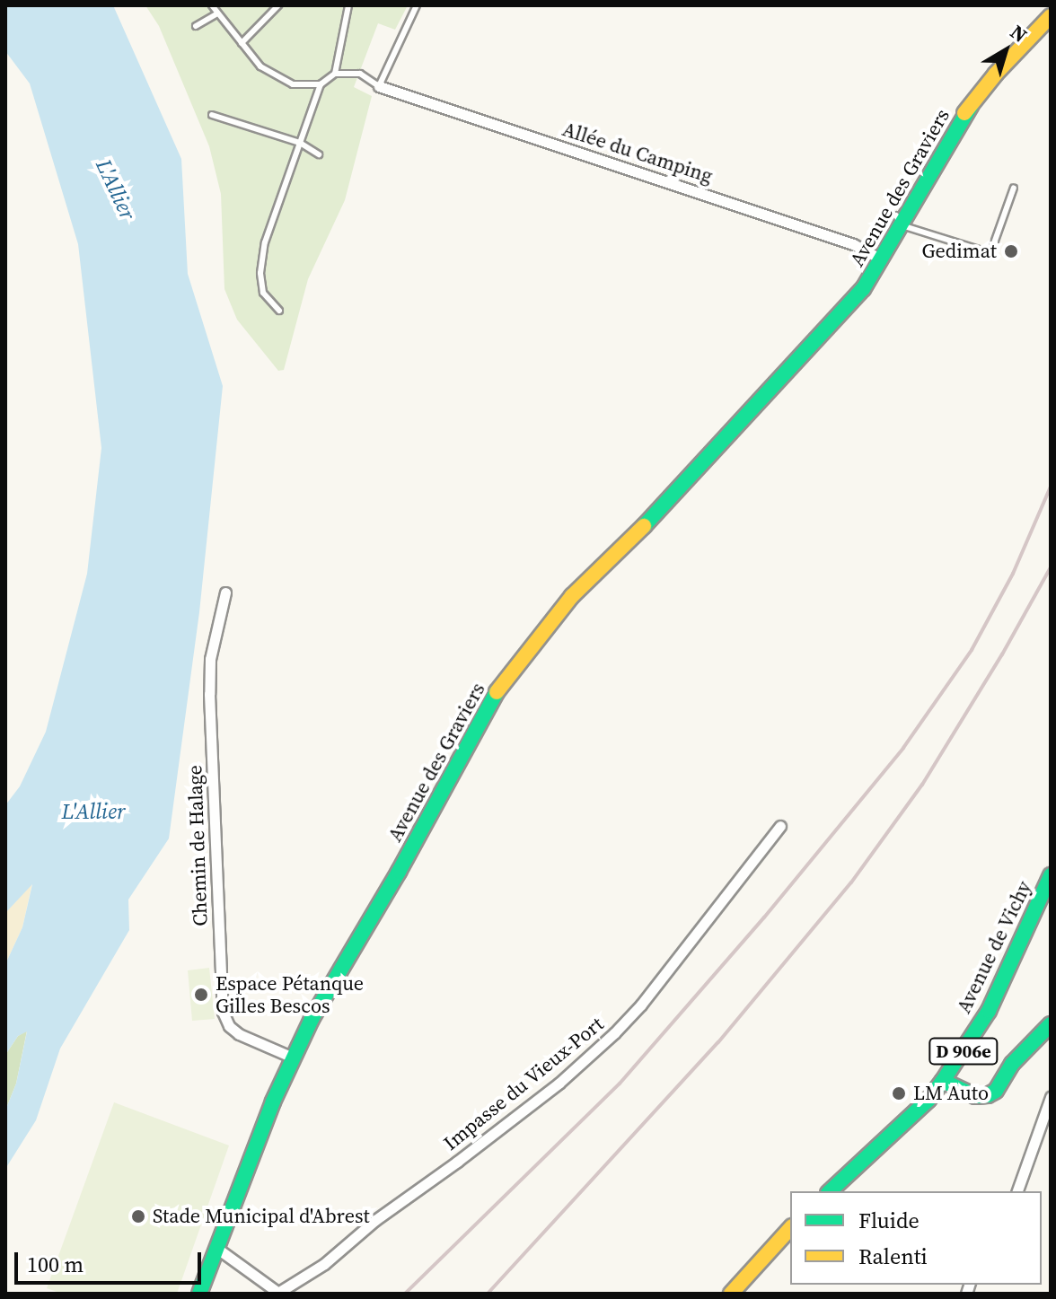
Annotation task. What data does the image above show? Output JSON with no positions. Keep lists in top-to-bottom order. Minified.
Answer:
{"streets":{"street":["Allée du Camping","Avenue des Graviers","Chemin de Halage","Avenue de Vichy","D 906e","Impasse du Vieux-Port"]},"crossings":[["Allée du Camping","Avenue des Graviers"],["Avenue des Graviers","Chemin de Halage"]],"water":["L'Allier"],"places":["Gedimat","Espace Pétanque Gilles Bescos","LM Auto","Stade Municipal d'Abrest"],"legend":["Fluide","Ralenti"],"scale_bar":"100 m","north":"top right"}
